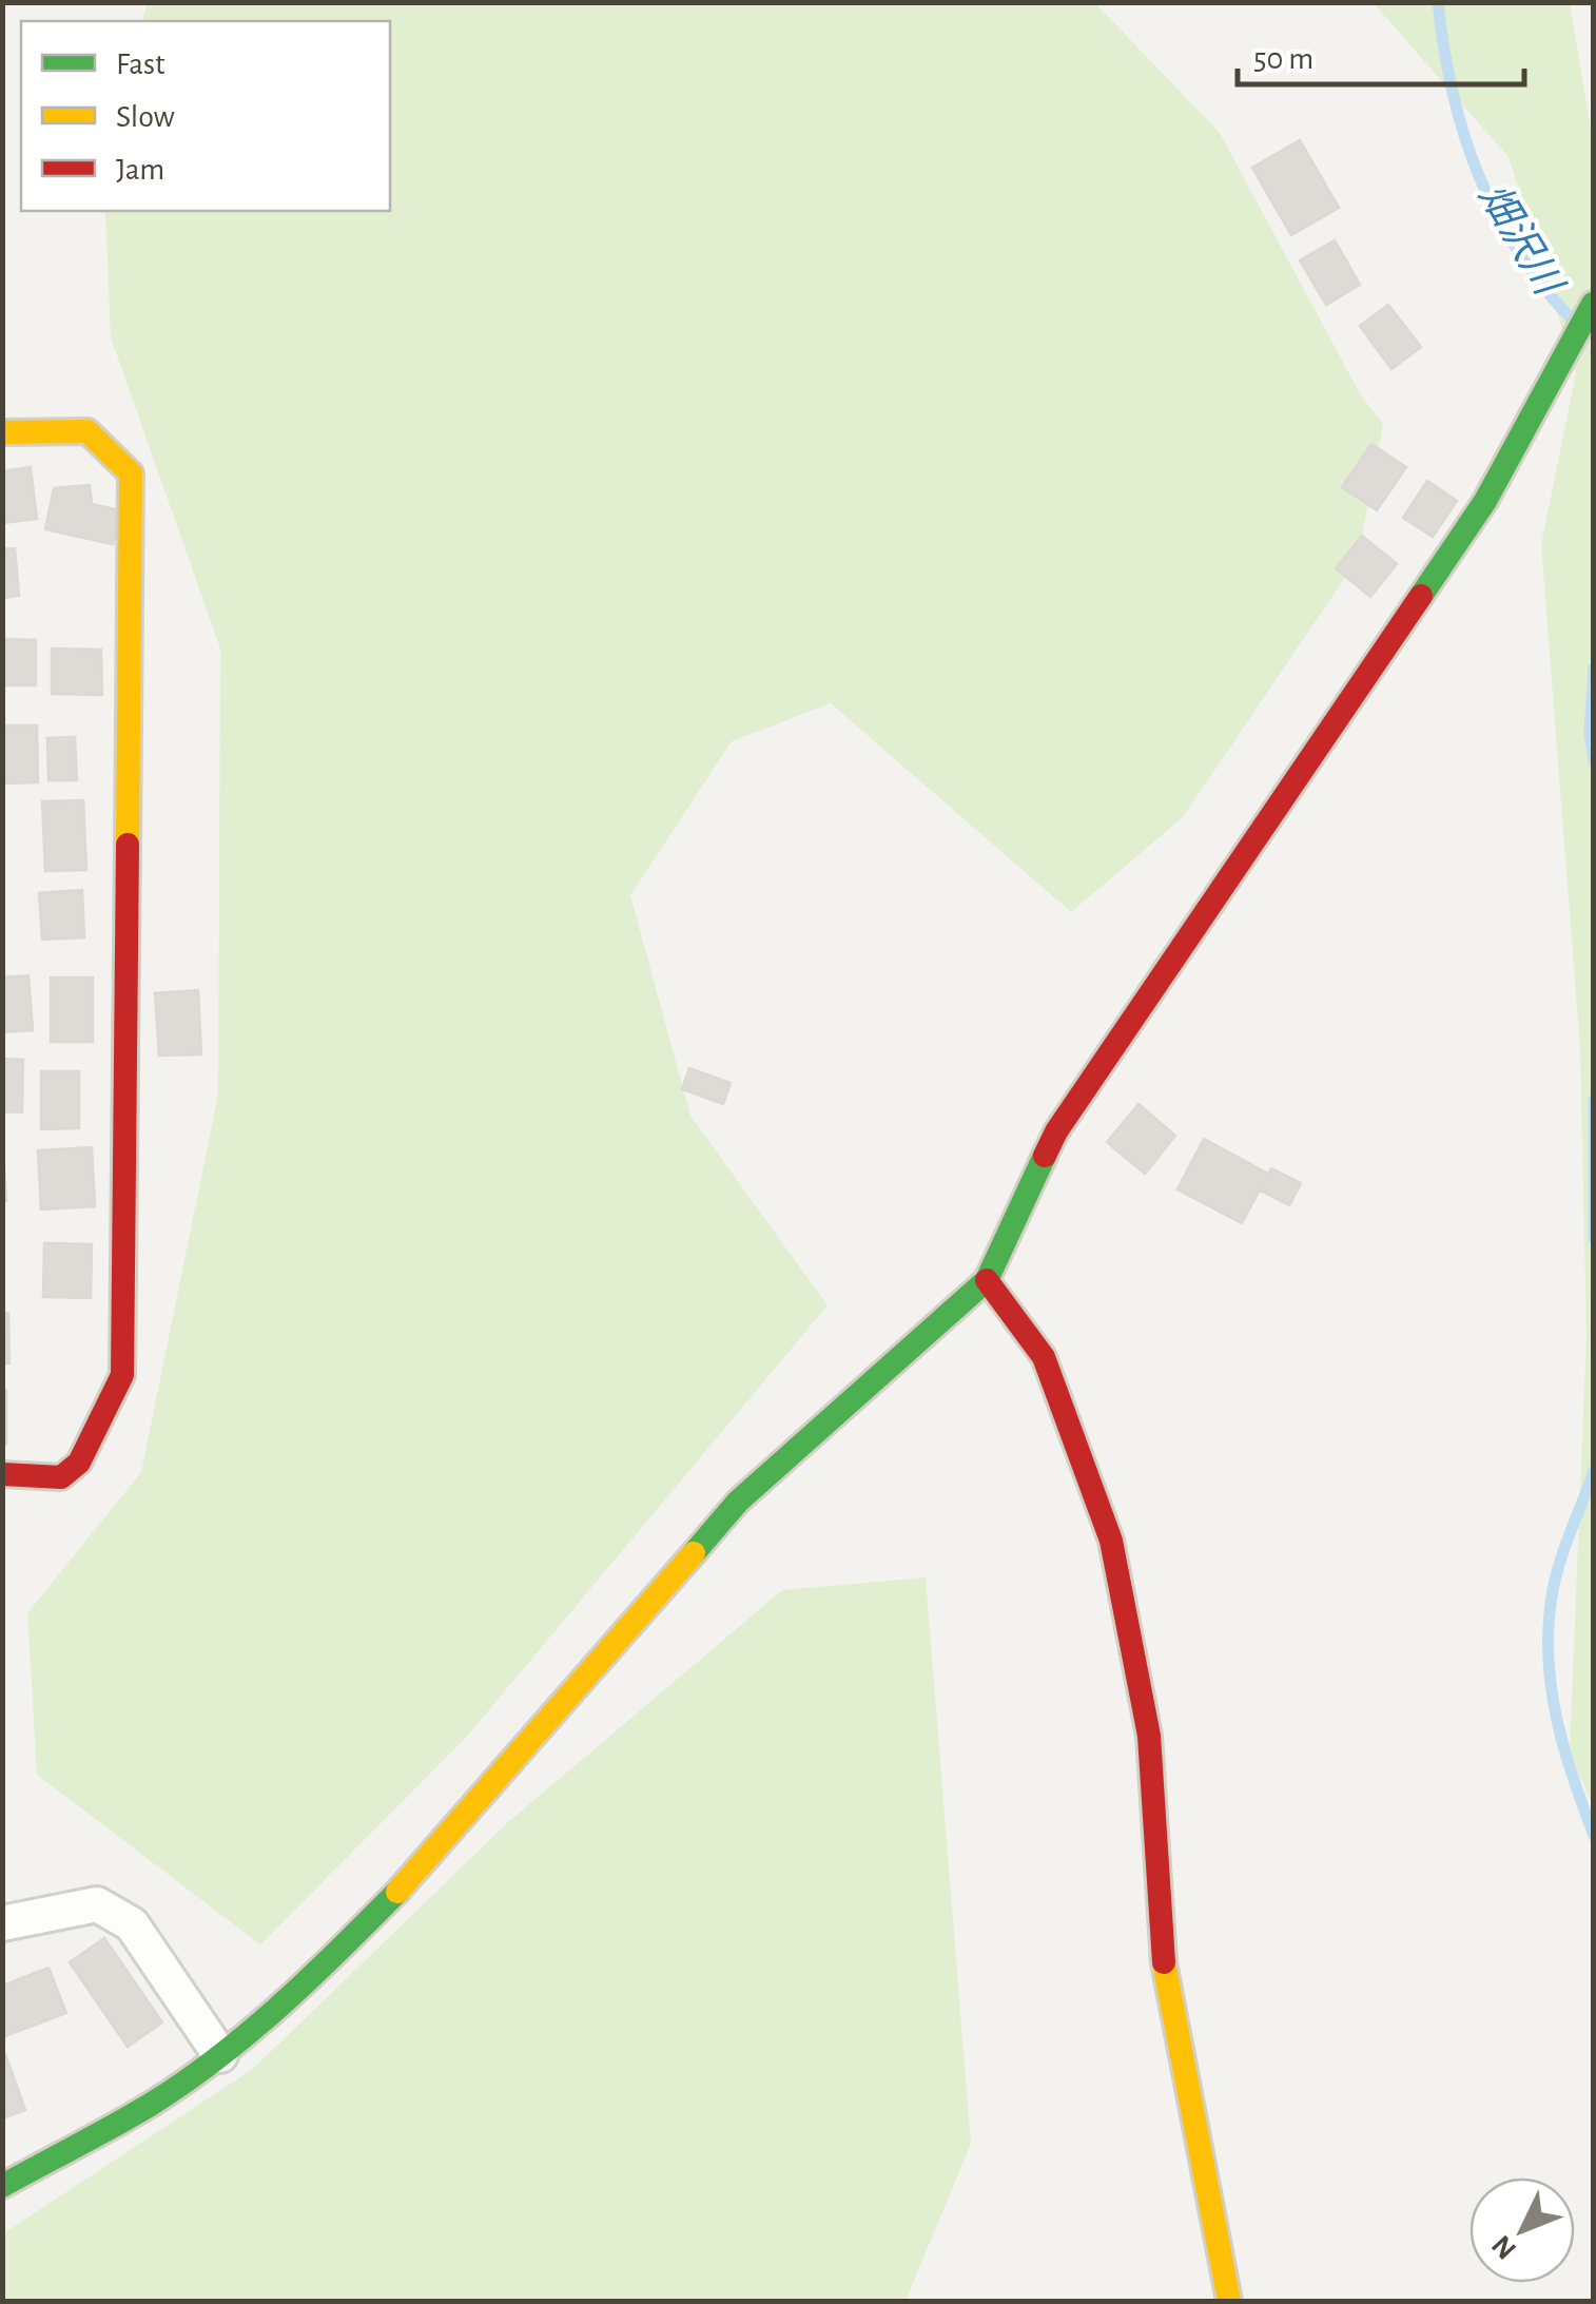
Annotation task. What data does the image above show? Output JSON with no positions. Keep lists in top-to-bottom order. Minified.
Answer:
{"water":["畑沢川"],"legend":["Fast","Slow","Jam"],"scale_bar":"50 m","north":"bottom left"}
